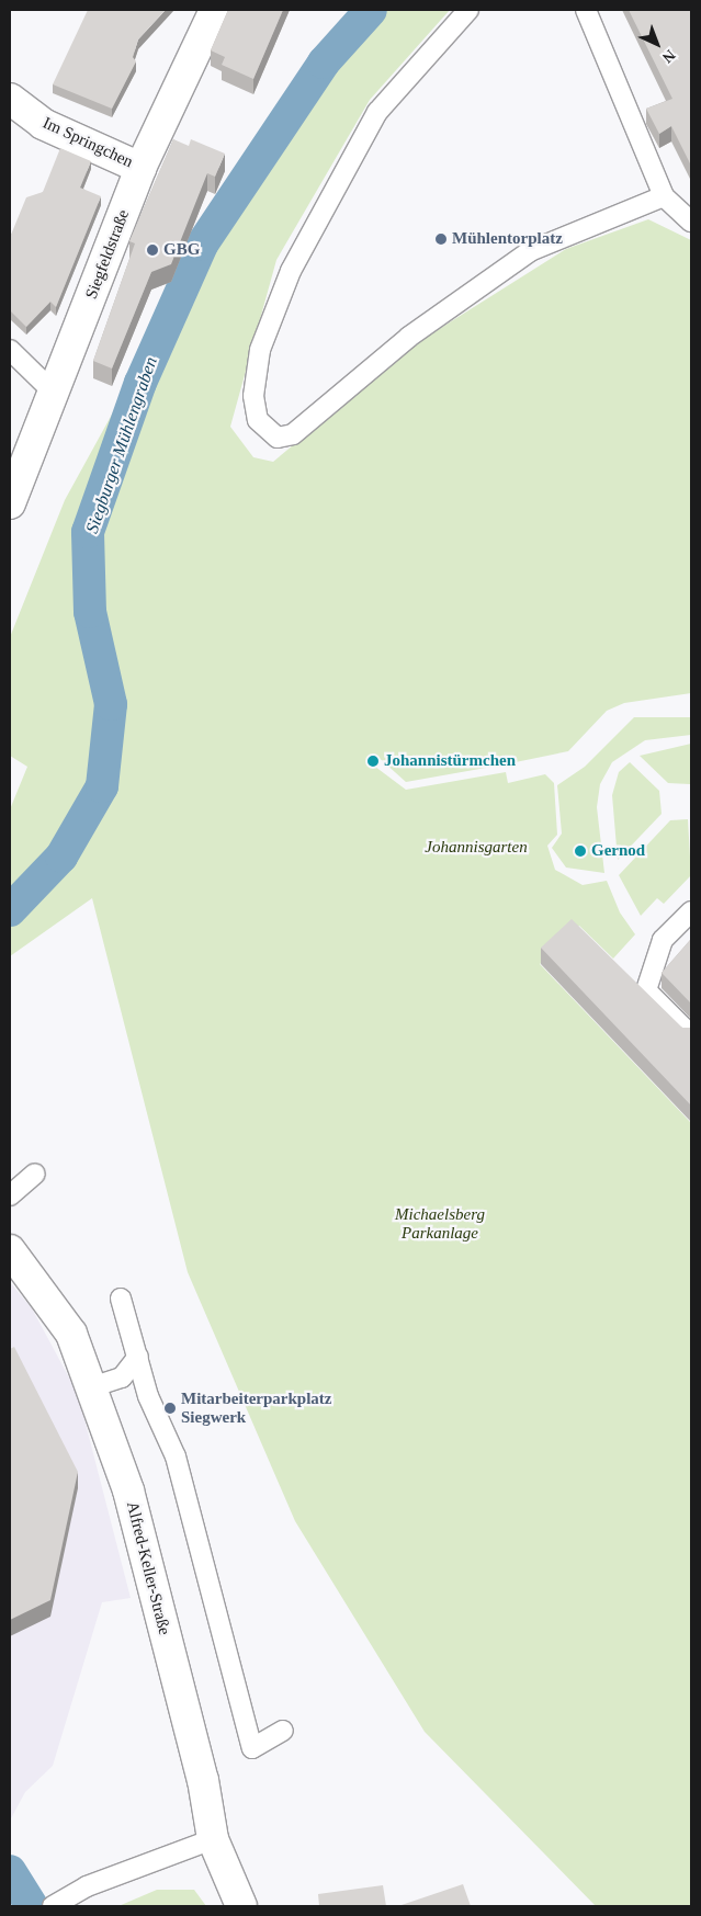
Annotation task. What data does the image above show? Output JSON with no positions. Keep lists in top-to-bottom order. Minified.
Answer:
{"streets":{"street":["Im Springchen","Siegfeldstraße","Alfred-Keller-Straße"]},"crossings":[["Im Springchen","Siegfeldstraße"]],"water":["Siegburger Mühlengraben"],"parks":["Johannisgarten","Michaelsberg Parkanlage"],"places":["Mühlentorplatz","GBG","Johannistürmchen","Gernod","Mitarbeiterparkplatz Siegwerk"],"north":"bottom right"}
